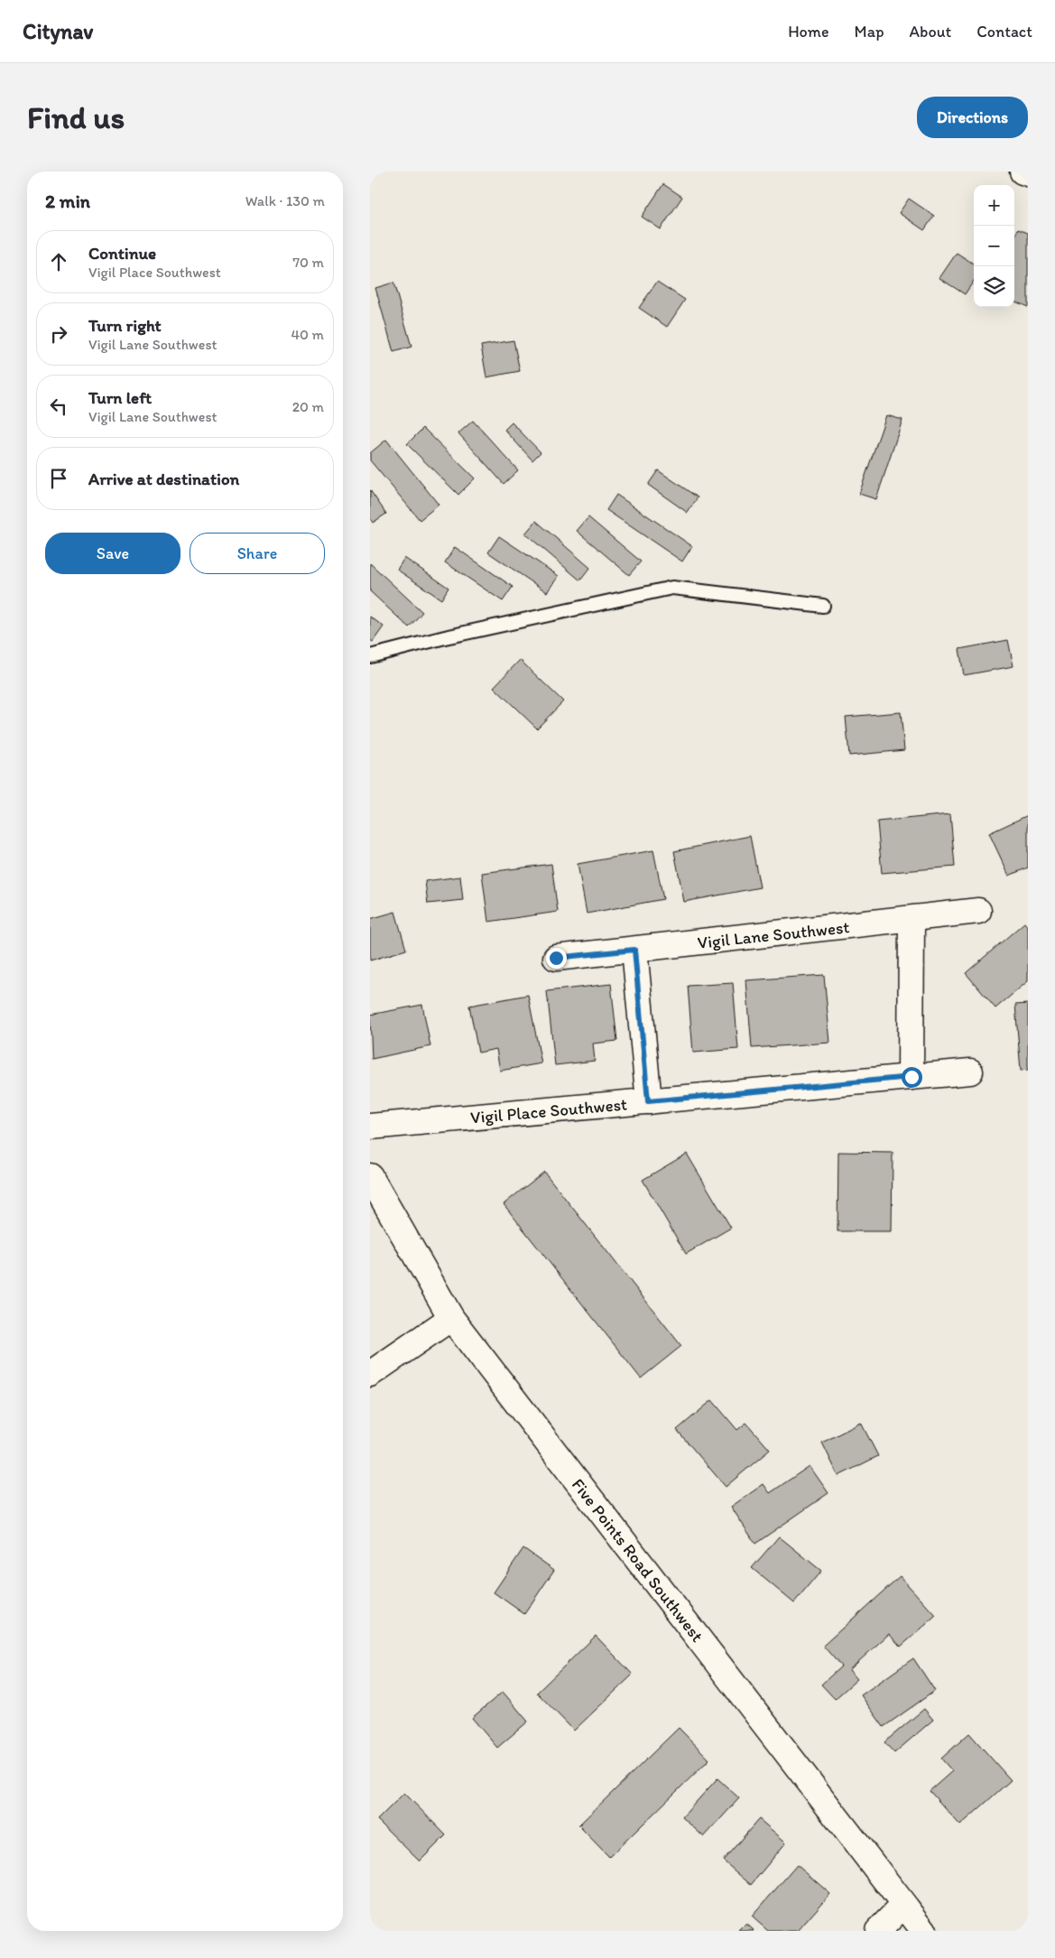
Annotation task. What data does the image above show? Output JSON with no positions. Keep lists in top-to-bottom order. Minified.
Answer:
{"streets":{"street":["Vigil Lane Southwest","Vigil Place Southwest","Five Points Road Southwest"]},"page":{"header":"Citynav","nav":["Home","Map","About","Contact"],"buttons":["Directions",["Save","Share"]],"title":"Find us","heading":["2 min","Walk · 130 m"],"map_buttons":["+","−"],"list":[["Continue","Vigil Place Southwest","70 m"],["Turn right","Vigil Lane Southwest","40 m"],["Turn left","Vigil Lane Southwest","20 m"],"Arrive at destination"]}}
